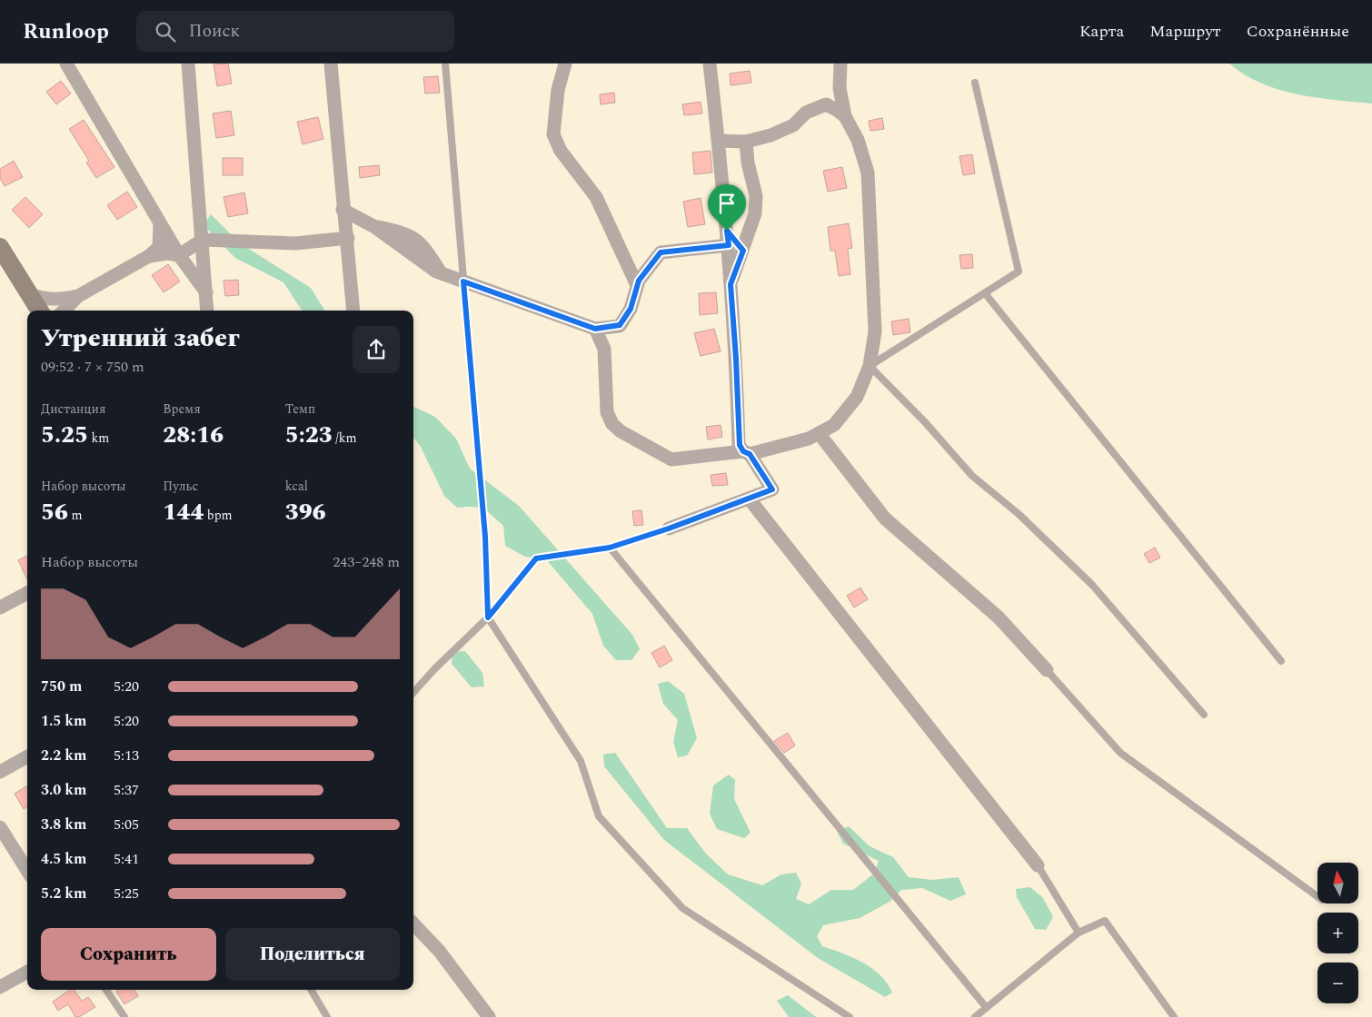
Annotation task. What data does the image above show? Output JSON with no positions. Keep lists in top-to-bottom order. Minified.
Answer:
{"north":"top","page":{"header":"Runloop","search":"Поиск","nav":["Карта","Маршрут","Сохранённые"],"heading":["Утренний забег","09:52 · 7 × 750 m"],"stats":[["Дистанция","5.25 km"],["Время","28:16"],["Темп","5:23 /km"],["Набор высоты","56 m"],["Пульс","144 bpm"],["kcal","396"]],"chart":["Набор высоты","243–248 m"],"list":[{"name":"750 m","note":"5:20"},{"name":"1.5 km","note":"5:20"},{"name":"2.2 km","note":"5:13"},{"name":"3.0 km","note":"5:37"},{"name":"3.8 km","note":"5:05"},{"name":"4.5 km","note":"5:41"},{"name":"5.2 km","note":"5:25"}],"map_buttons":["+","−"],"buttons":["Сохранить","Поделиться"]}}
